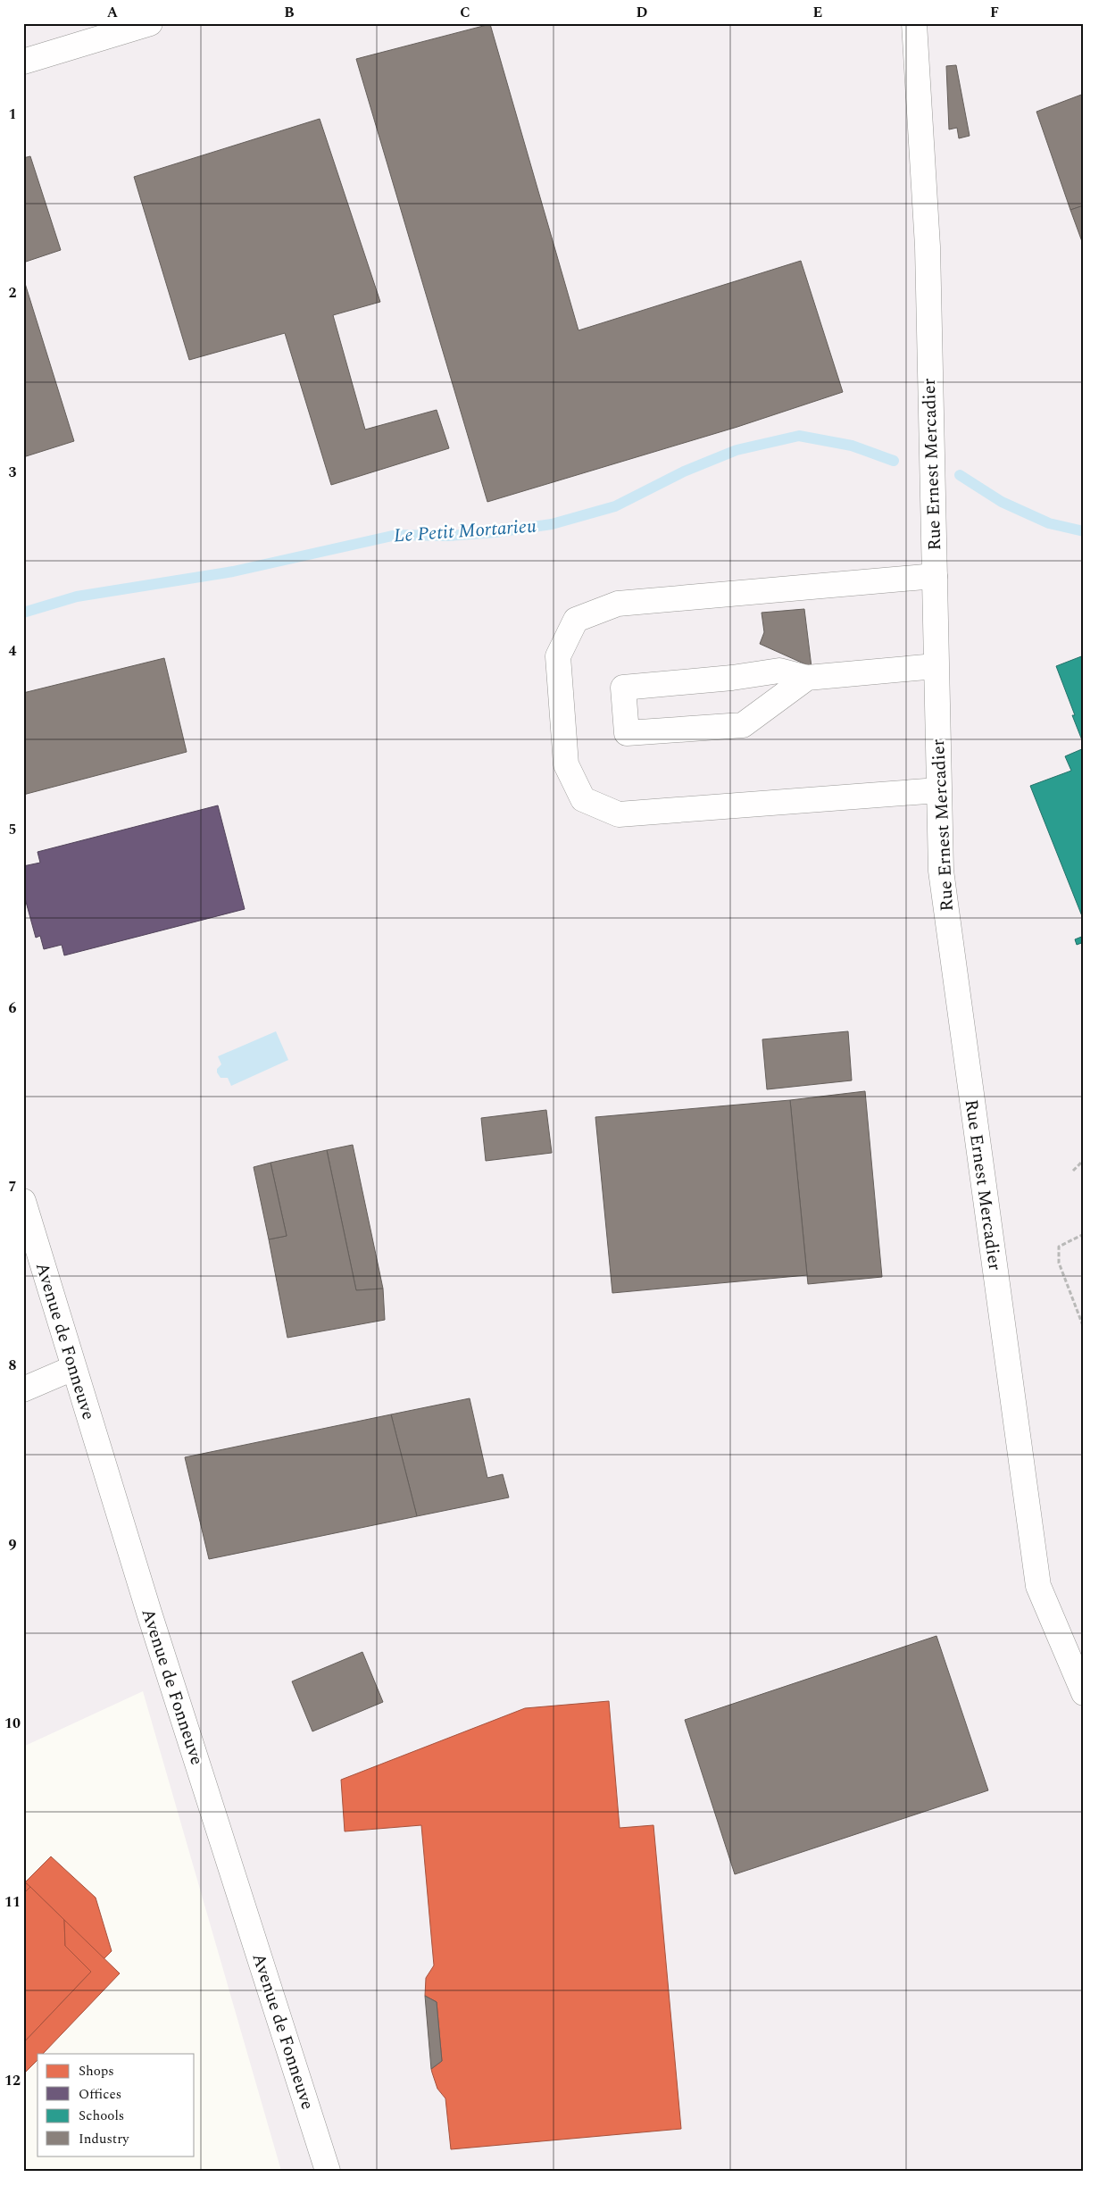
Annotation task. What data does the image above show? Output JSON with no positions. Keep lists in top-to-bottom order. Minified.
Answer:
{"streets":{"street":["Rue Ernest Mercadier","Avenue de Fonneuve"]},"water":["Le Petit Mortarieu"],"legend":["Shops","Offices","Schools","Industry"],"grid":{"columns":["A","B","C","D","E","F"],"rows":["1","2","3","4","5","6","7","8","9","10","11","12"]}}
